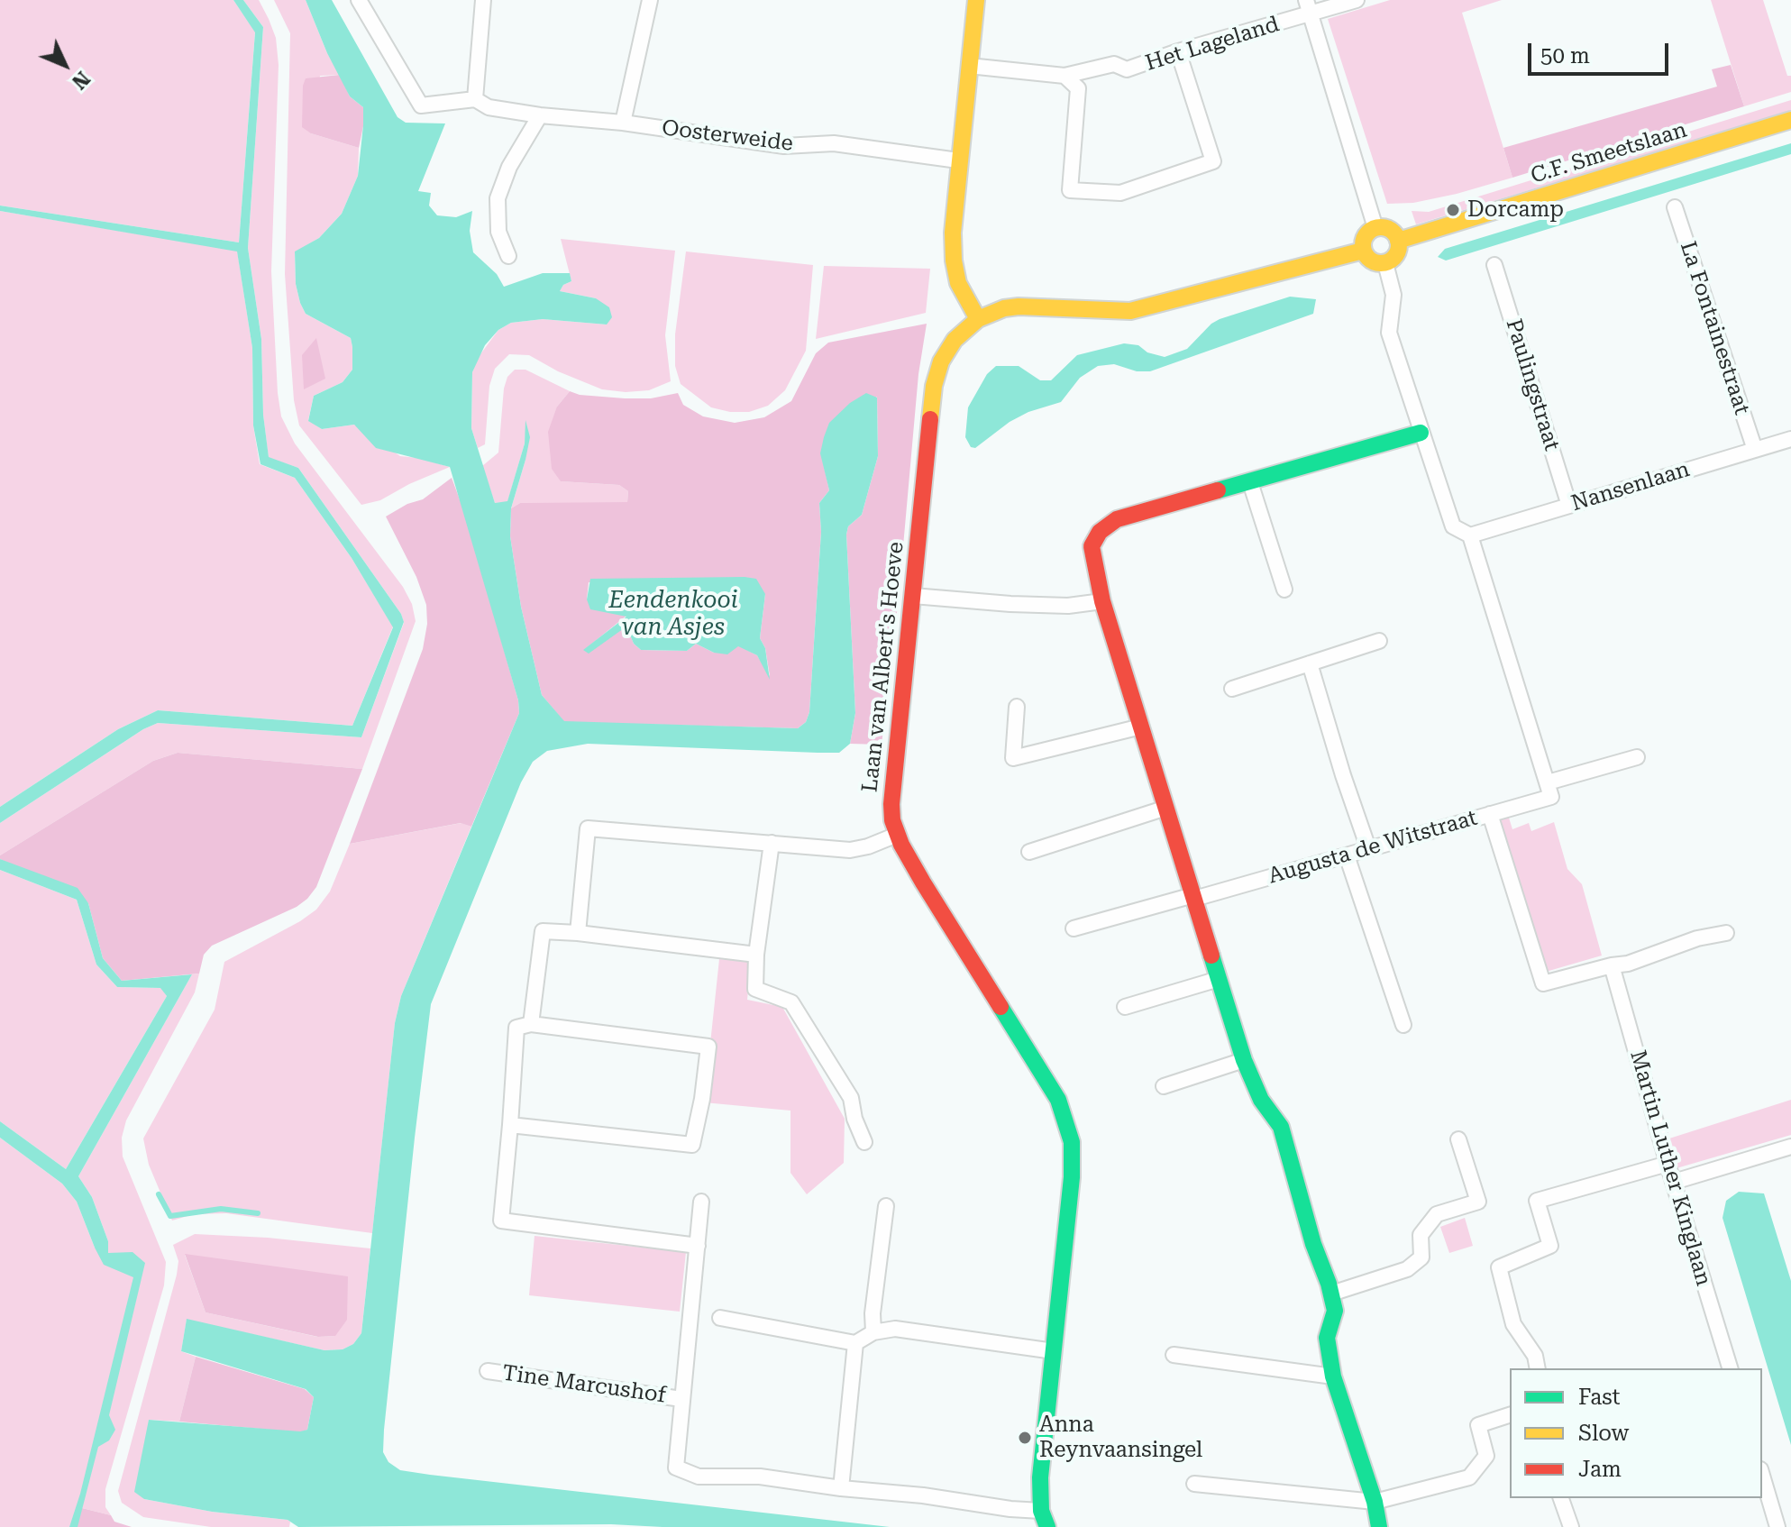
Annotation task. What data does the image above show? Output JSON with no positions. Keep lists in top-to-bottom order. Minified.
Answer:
{"streets":{"street":["Het Lageland","Oosterweide","C.F. Smeetslaan","La Fontainestraat","Paulingstraat","Nansenlaan","Laan van Albert's Hoeve","Augusta de Witstraat","Martin Luther Kinglaan","Tine Marcushof"]},"crossings":[["La Fontainestraat","Nansenlaan"],["Paulingstraat","Nansenlaan"]],"water":["Eendenkooi van Asjes"],"places":["Dorcamp","Anna Reynvaansingel"],"legend":["Fast","Slow","Jam"],"scale_bar":"50 m","north":"bottom right"}
